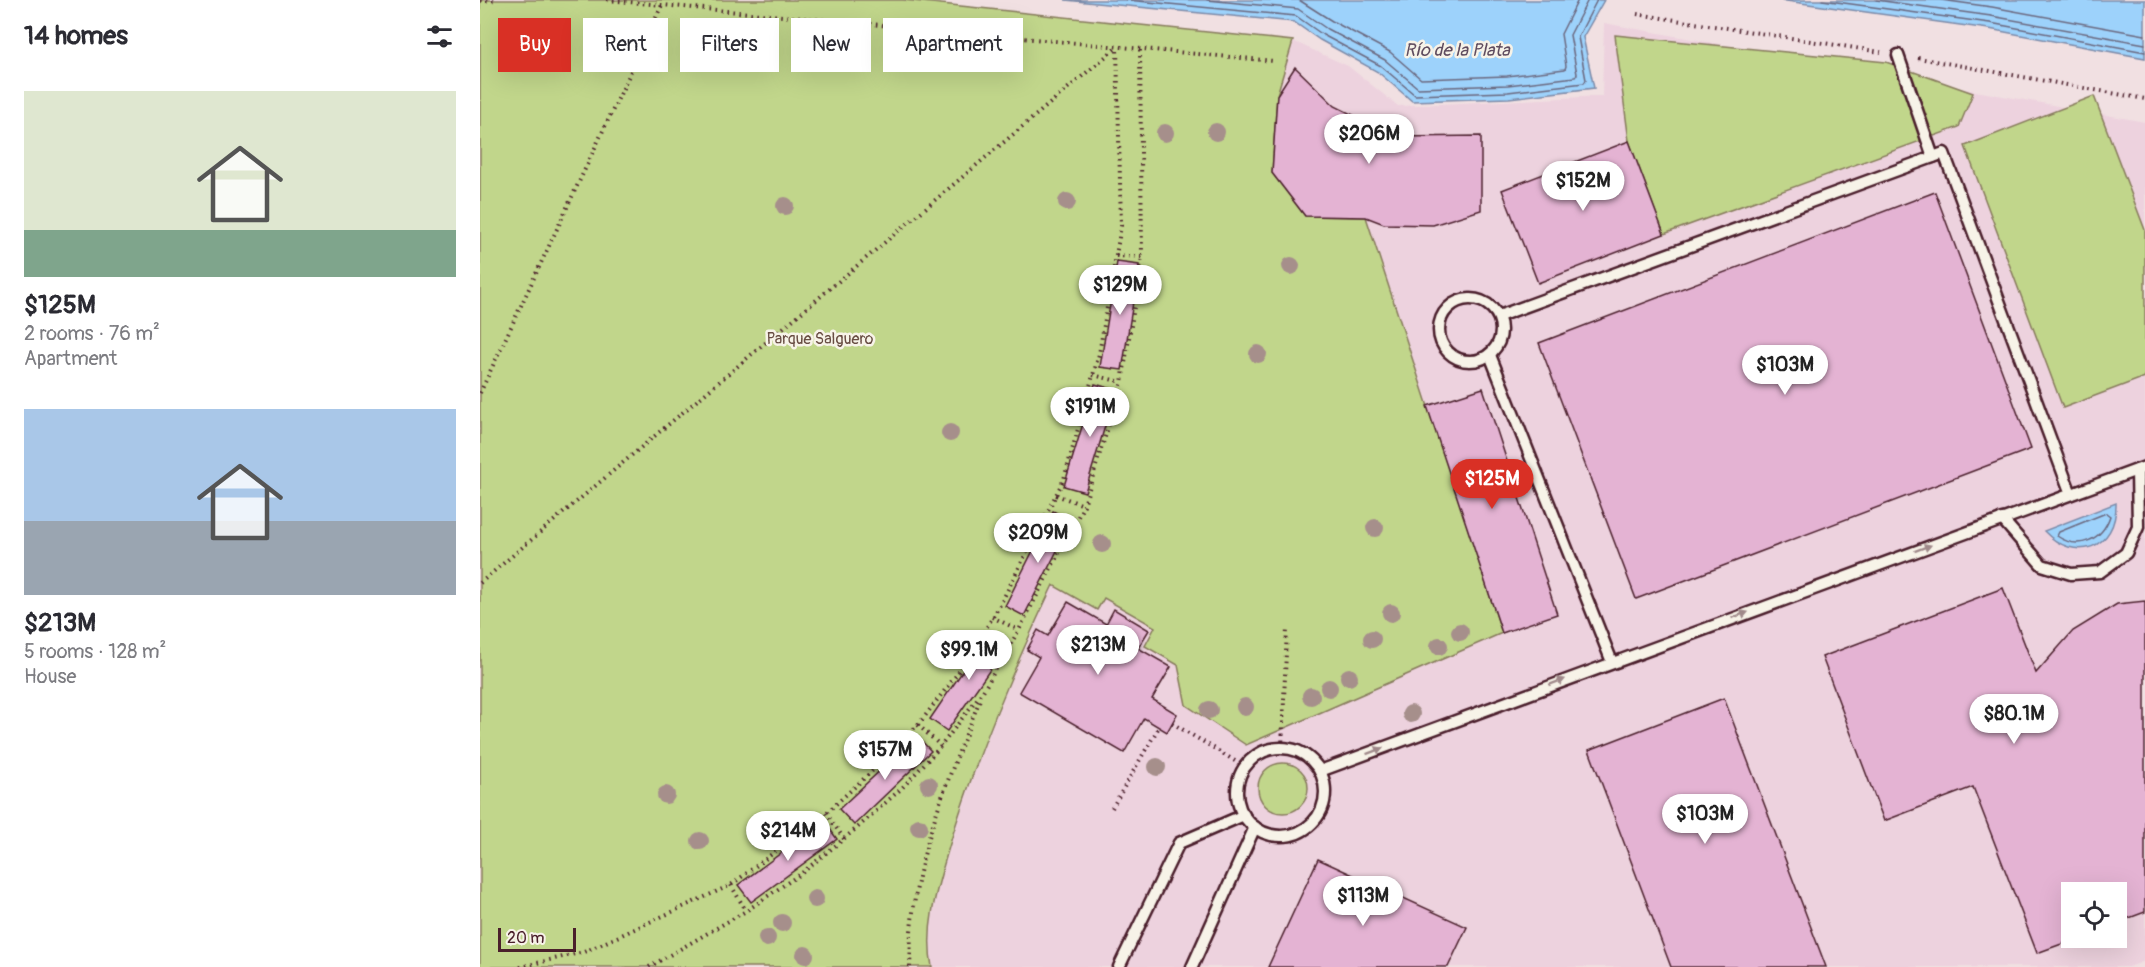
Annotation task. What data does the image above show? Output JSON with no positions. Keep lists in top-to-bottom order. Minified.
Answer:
{"water":["Río de la Plata"],"parks":["Parque Salguero"],"scale_bar":"20 m","page":{"heading":"14 homes","chip":["Buy","Rent","Filters","New","Apartment"],"list":[{"name":"$125M","note":"2 rooms · 76 m² · Apartment"},{"name":"$213M","note":"5 rooms · 128 m² · House"}],"price":["$206M","$152M","$129M","$103M","$191M","$125M","$209M","$213M","$99.1M","$80.1M","$157M","$103M","$214M","$113M"],"scale":"20 m"}}
